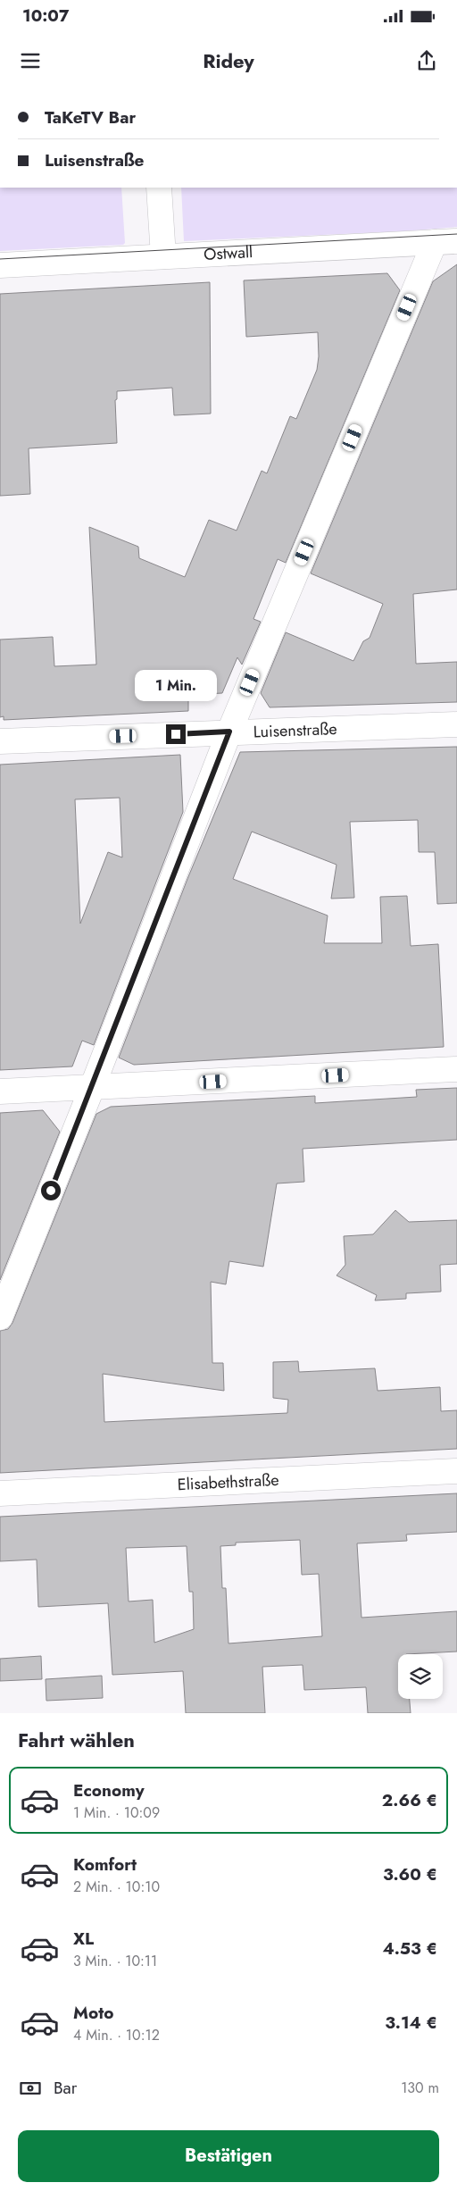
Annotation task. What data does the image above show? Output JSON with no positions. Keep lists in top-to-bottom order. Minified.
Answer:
{"streets":{"street":["Ostwall","Luisenstraße","Elisabethstraße"]},"page":{"status":"10:07","header":"Ridey","banner":["TaKeTV Bar","Luisenstraße"],"bubble":"1 Min.","heading":"Fahrt wählen","list":[{"name":"Economy","note":"1 Min. · 10:09","value":"2.66 €"},{"name":"Komfort","note":"2 Min. · 10:10","value":"3.60 €"},{"name":"XL","note":"3 Min. · 10:11","value":"4.53 €"},{"name":"Moto","note":"4 Min. · 10:12","value":"3.14 €"}],"pay":["Bar","130 m"],"buttons":"Bestätigen"}}
